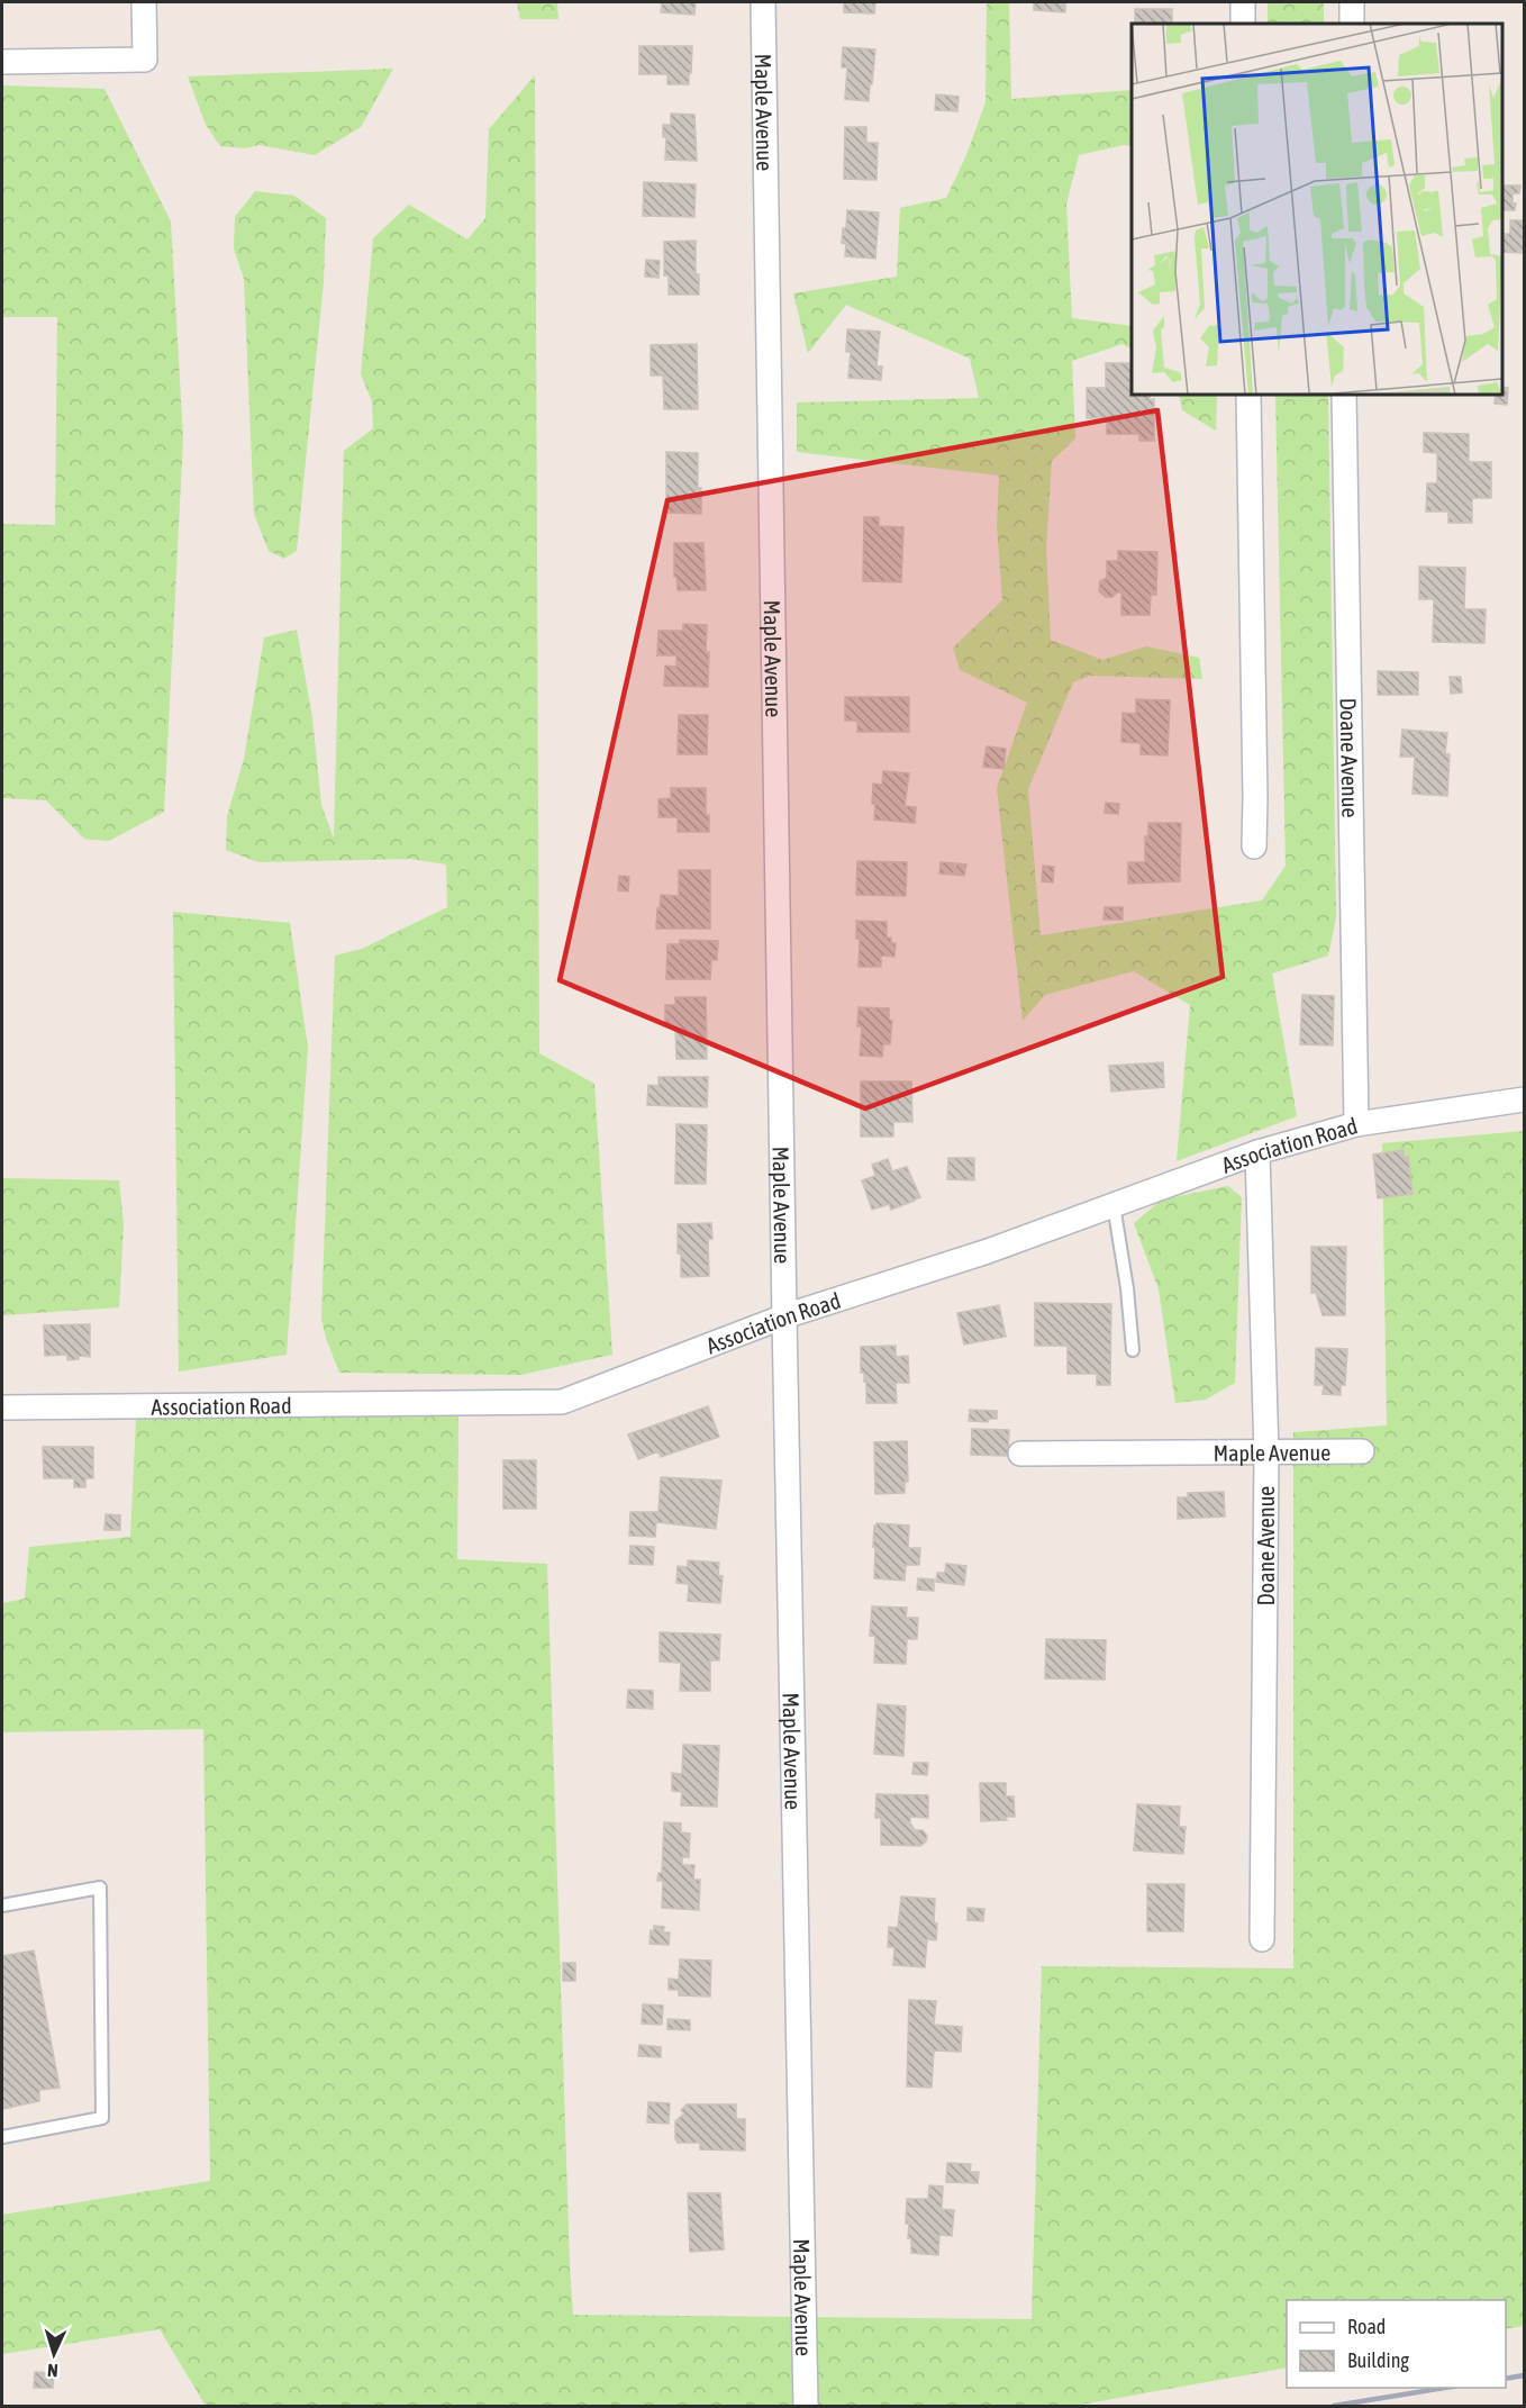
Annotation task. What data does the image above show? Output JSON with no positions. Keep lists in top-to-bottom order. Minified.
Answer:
{"streets":{"street":["Maple Avenue","Doane Avenue","Association Road"]},"crossings":[["Maple Avenue","Doane Avenue"],["Maple Avenue","Association Road"],["Doane Avenue","Association Road"]],"legend":["Road","Building"],"north":"bottom"}
